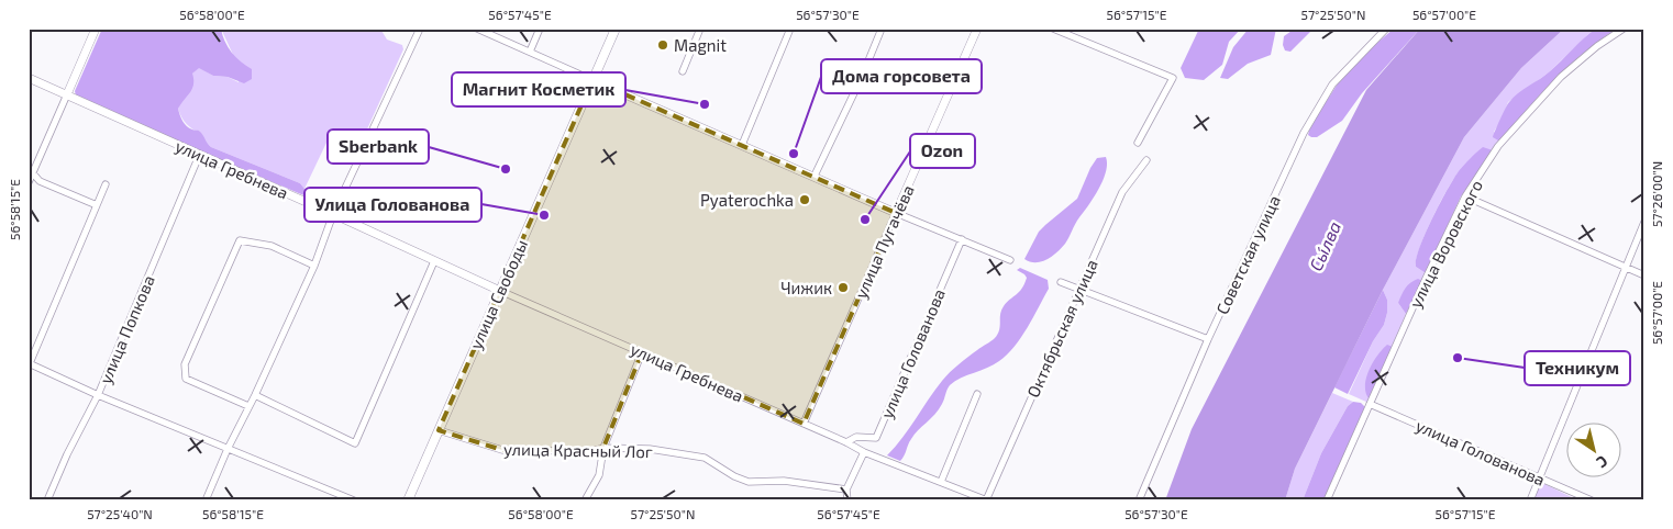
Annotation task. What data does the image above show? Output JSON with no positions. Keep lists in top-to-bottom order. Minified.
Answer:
{"streets":{"main road":["улица Свободы"],"street":["улица Гребнева","улица Пугачёва","улица Воровского","Советская улица","Октябрьская улица","улица Попкова","улица Голованова","улица Красный Лог"]},"crossings":[["улица Гребнева","улица Пугачёва"],["улица Гребнева","улица Свободы"],["улица Гребнева","Октябрьская улица"],["улица Гребнева","улица Попкова"],["улица Гребнева","улица Голованова"],["улица Воровского","улица Голованова"],["улица Свободы","улица Красный Лог"]],"water":["Сы́лва"],"places":["Magnit","Магнит Косметик","Дома горсовета","Sberbank","Pyaterochka","Улица Голованова","Ozon","Чижик","Техникум"],"north":"bottom right","coordinates":["56°58'00\"E","56°57'45\"E","56°57'30\"E","56°57'15\"E","57°25'50\"N","56°57'00\"E","57°26'00\"N","56°58'15\"E","57°25'40\"N"]}
